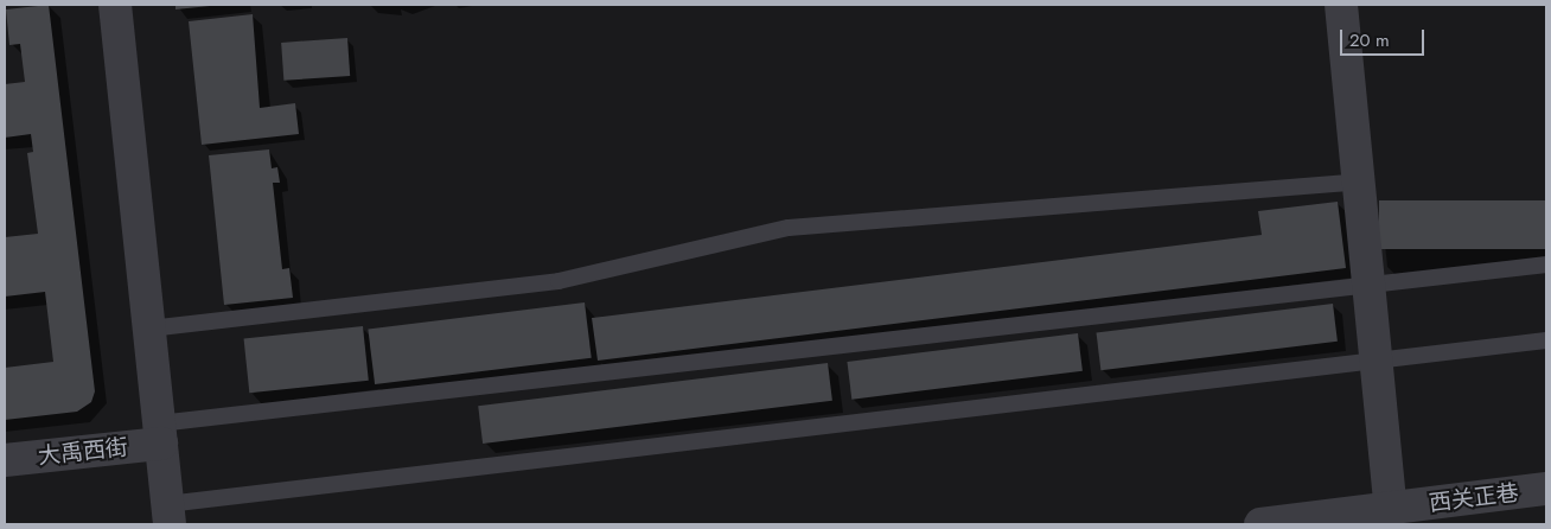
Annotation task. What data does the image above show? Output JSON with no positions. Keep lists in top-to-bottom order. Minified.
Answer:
{"streets":{"street":["大禹西街","西关正巷"]},"scale_bar":"20 m"}
